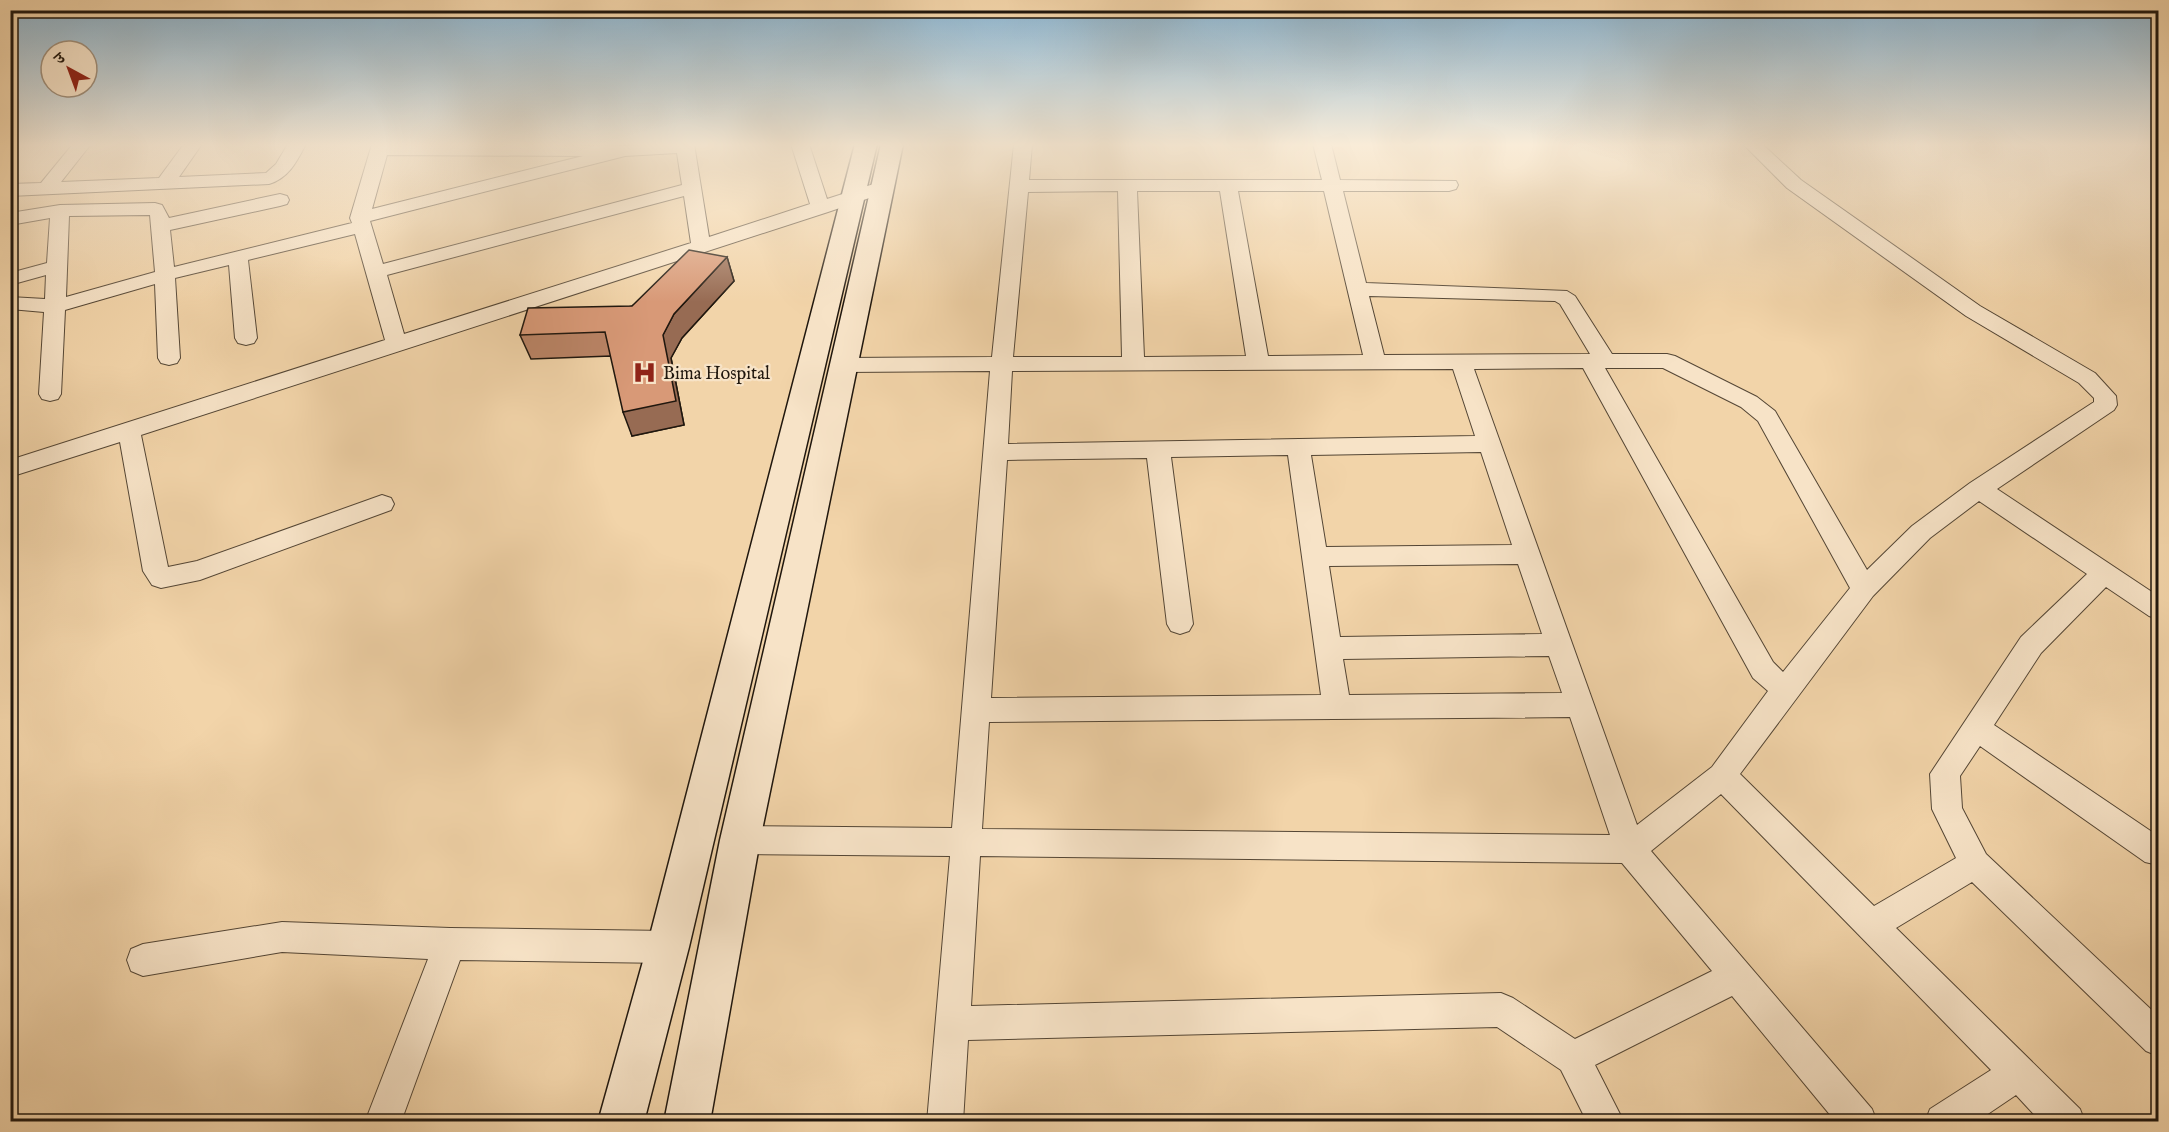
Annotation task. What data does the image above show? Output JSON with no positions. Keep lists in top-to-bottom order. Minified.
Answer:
{"places":{"hospital":["Bima Hospital"]},"north":"top left"}
